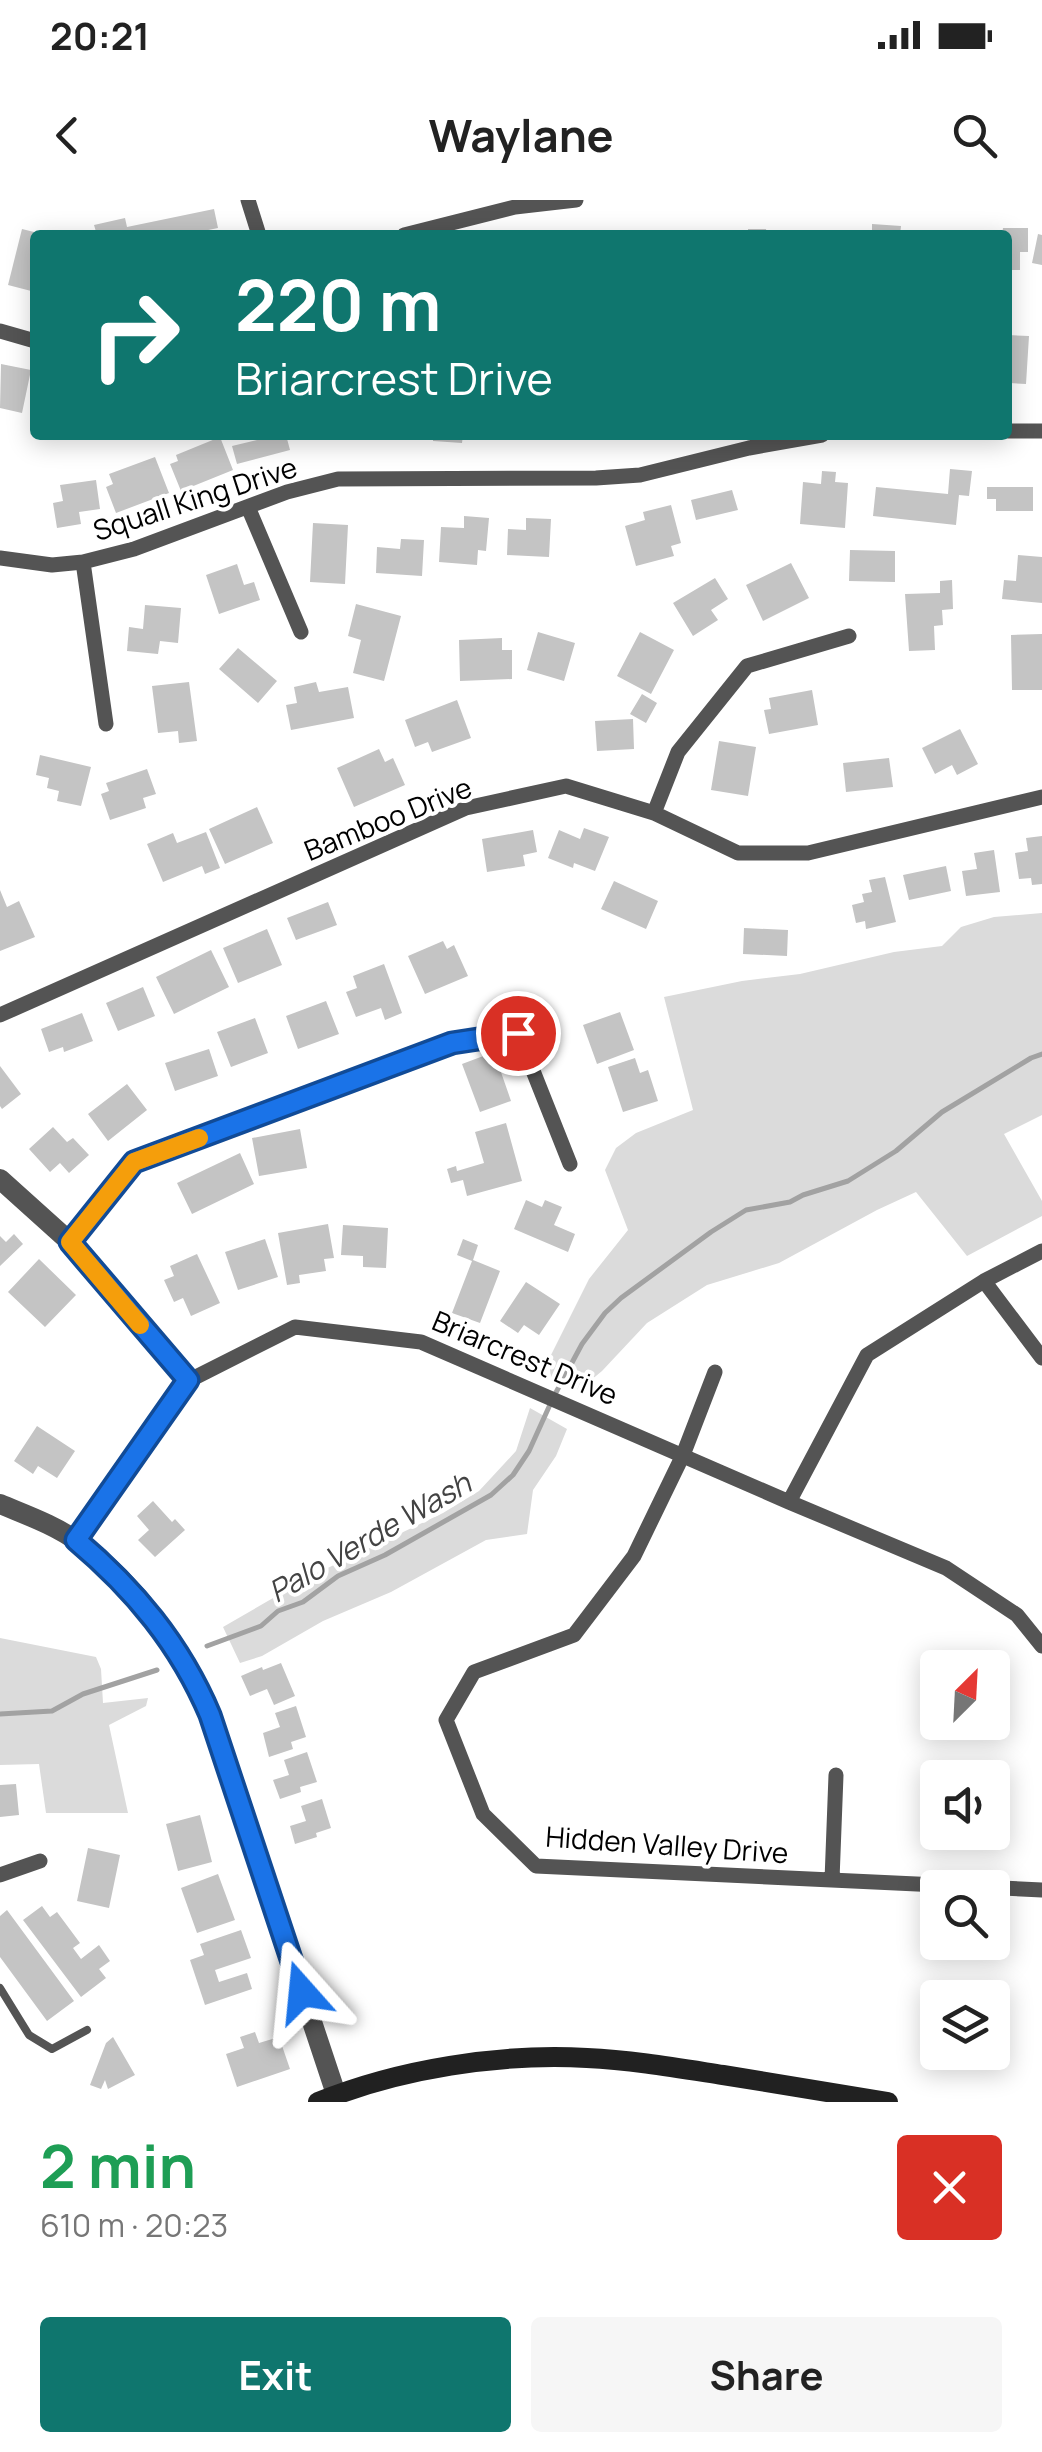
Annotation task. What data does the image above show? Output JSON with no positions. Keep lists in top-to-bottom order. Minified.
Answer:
{"streets":{"street":["Squall King Drive","Bamboo Drive","Briarcrest Drive","Hidden Valley Drive"]},"crossings":[["Briarcrest Drive","Hidden Valley Drive"]],"water":["Palo Verde Wash"],"north":"top right","page":{"status":"20:21","header":"Waylane","turn":["220 m","Briarcrest Drive"],"heading":["2 min","610 m · 20:23"],"buttons":["Exit","Share"]}}
